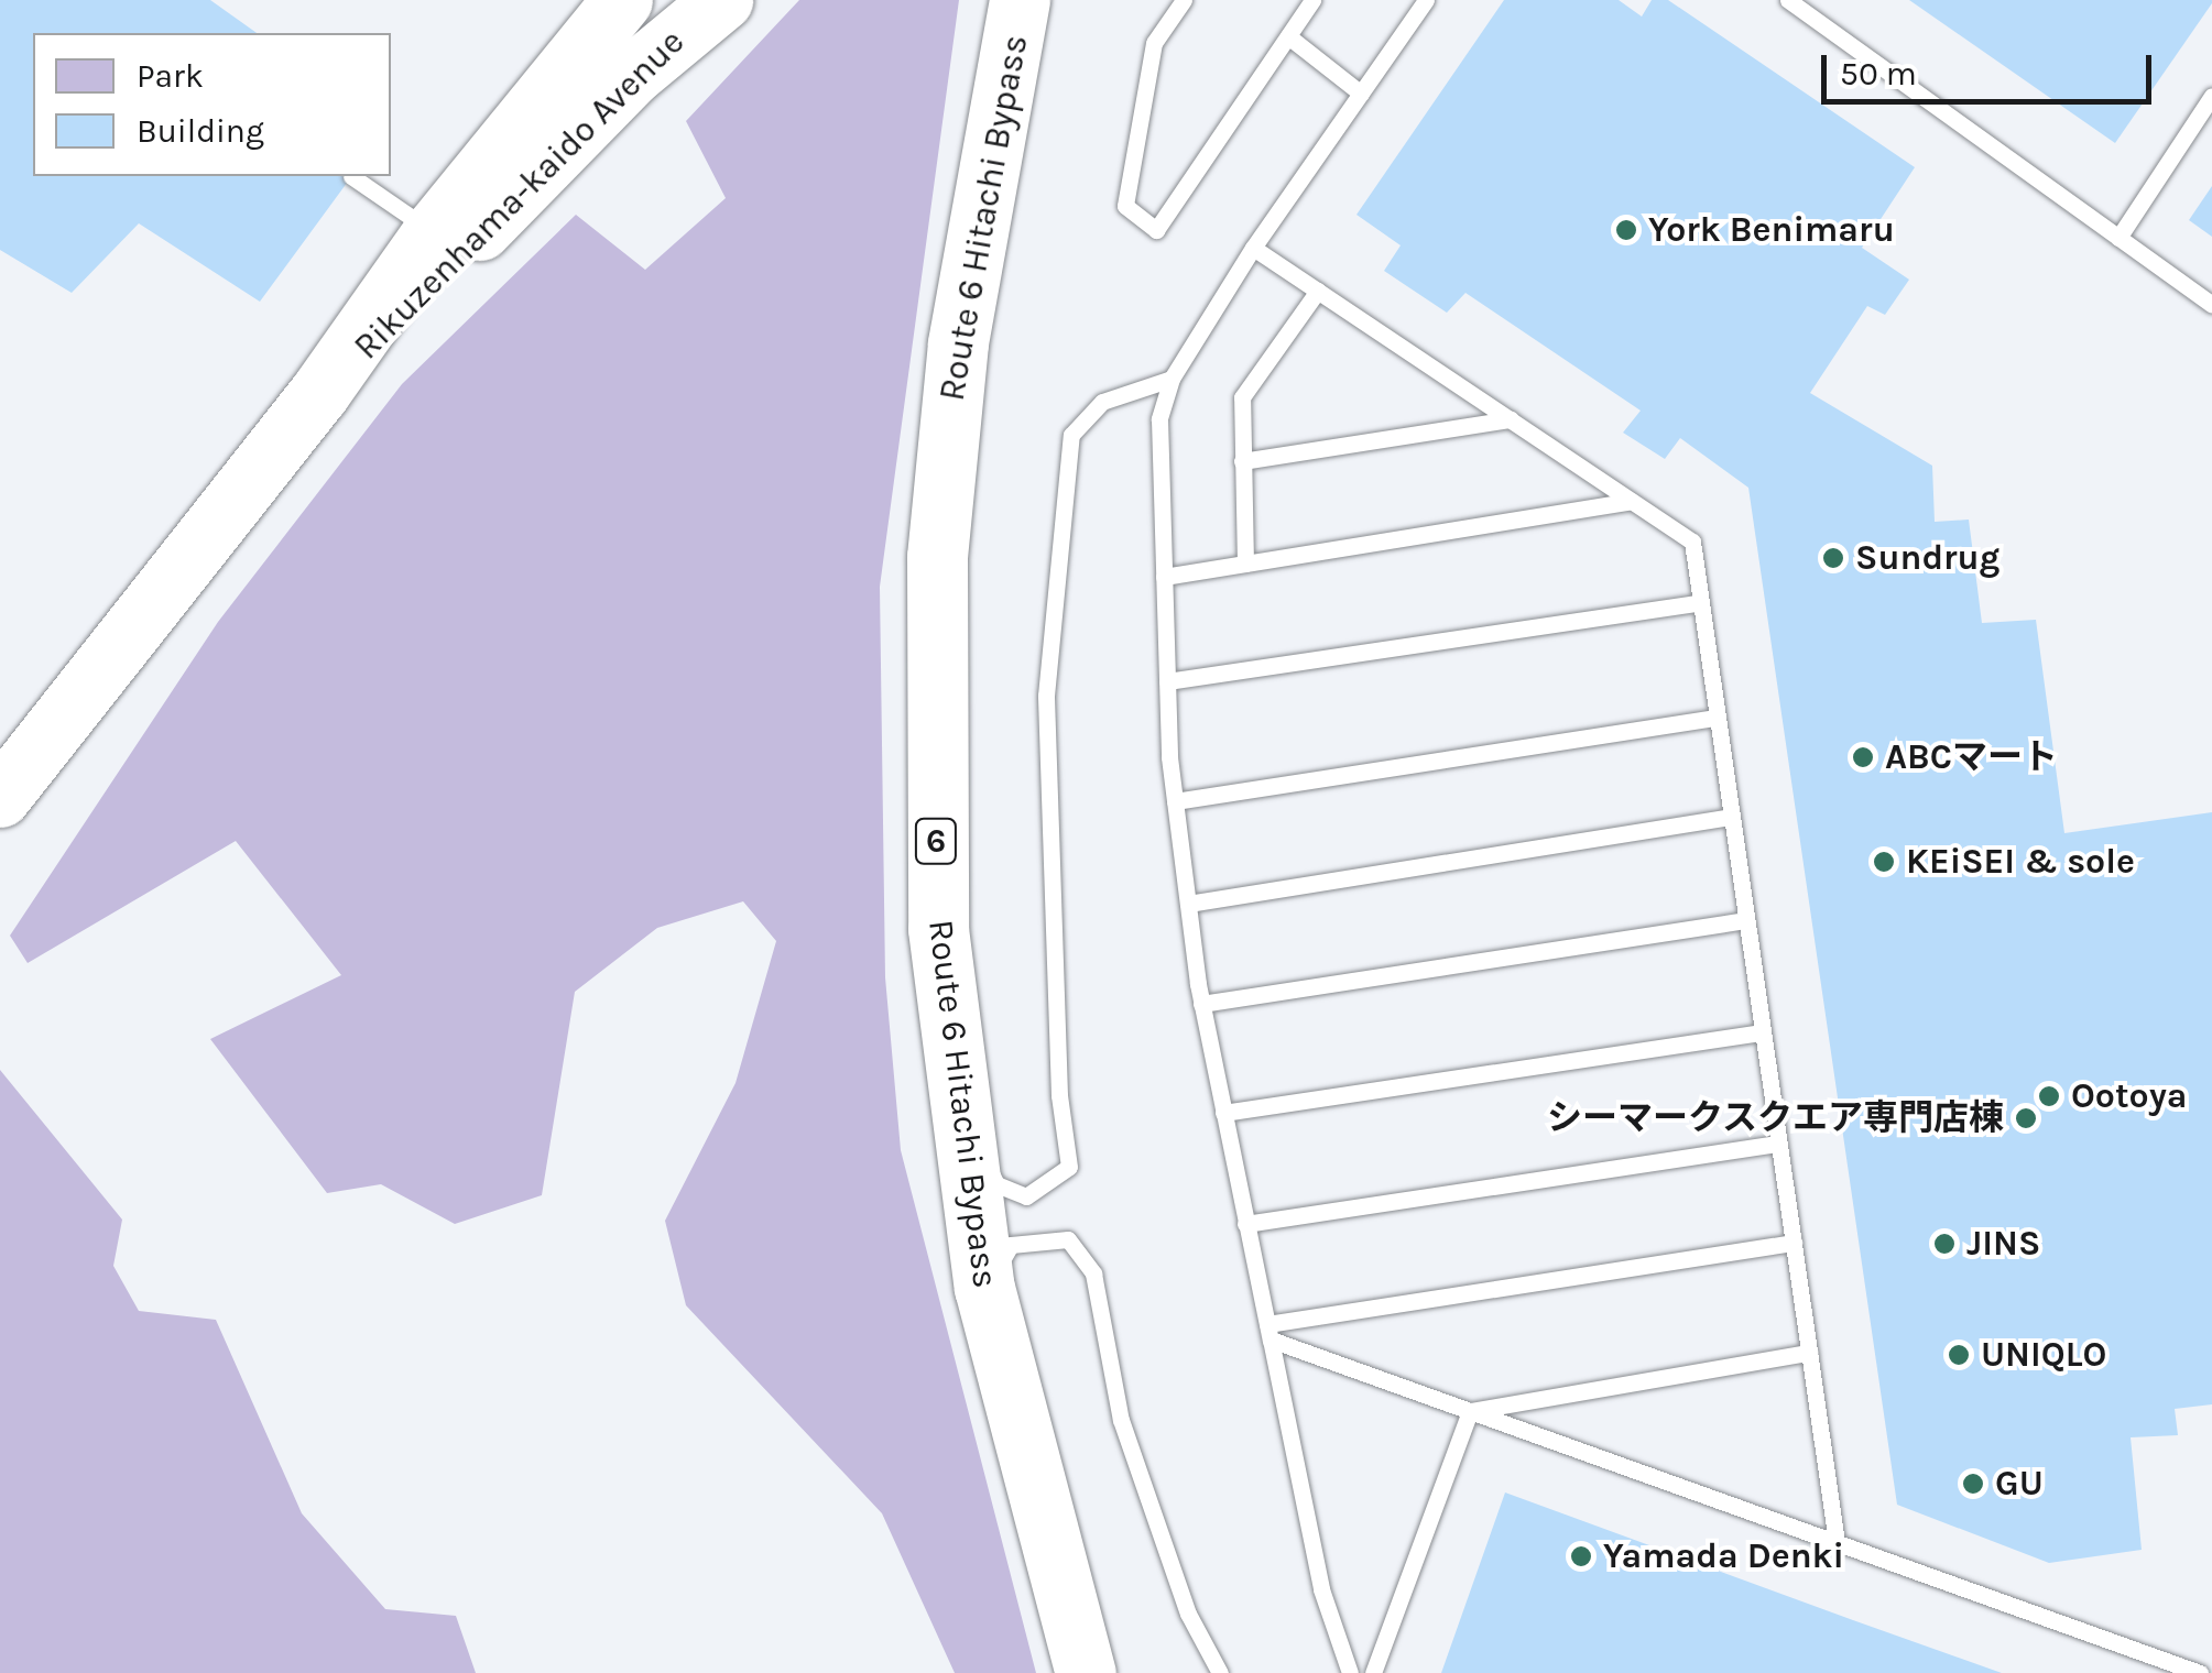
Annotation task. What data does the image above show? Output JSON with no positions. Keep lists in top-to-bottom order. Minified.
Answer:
{"streets":{"highway":["Rikuzenhama-kaido Avenue","Route 6 Hitachi Bypass","6"]},"places":["York Benimaru","Sundrug","ABCマート","KEiSEI & sole","Ootoya","シーマークスクエア専門店棟","JINS","UNIQLO","GU","Yamada Denki"],"legend":["Park","Building"],"scale_bar":"50 m"}
